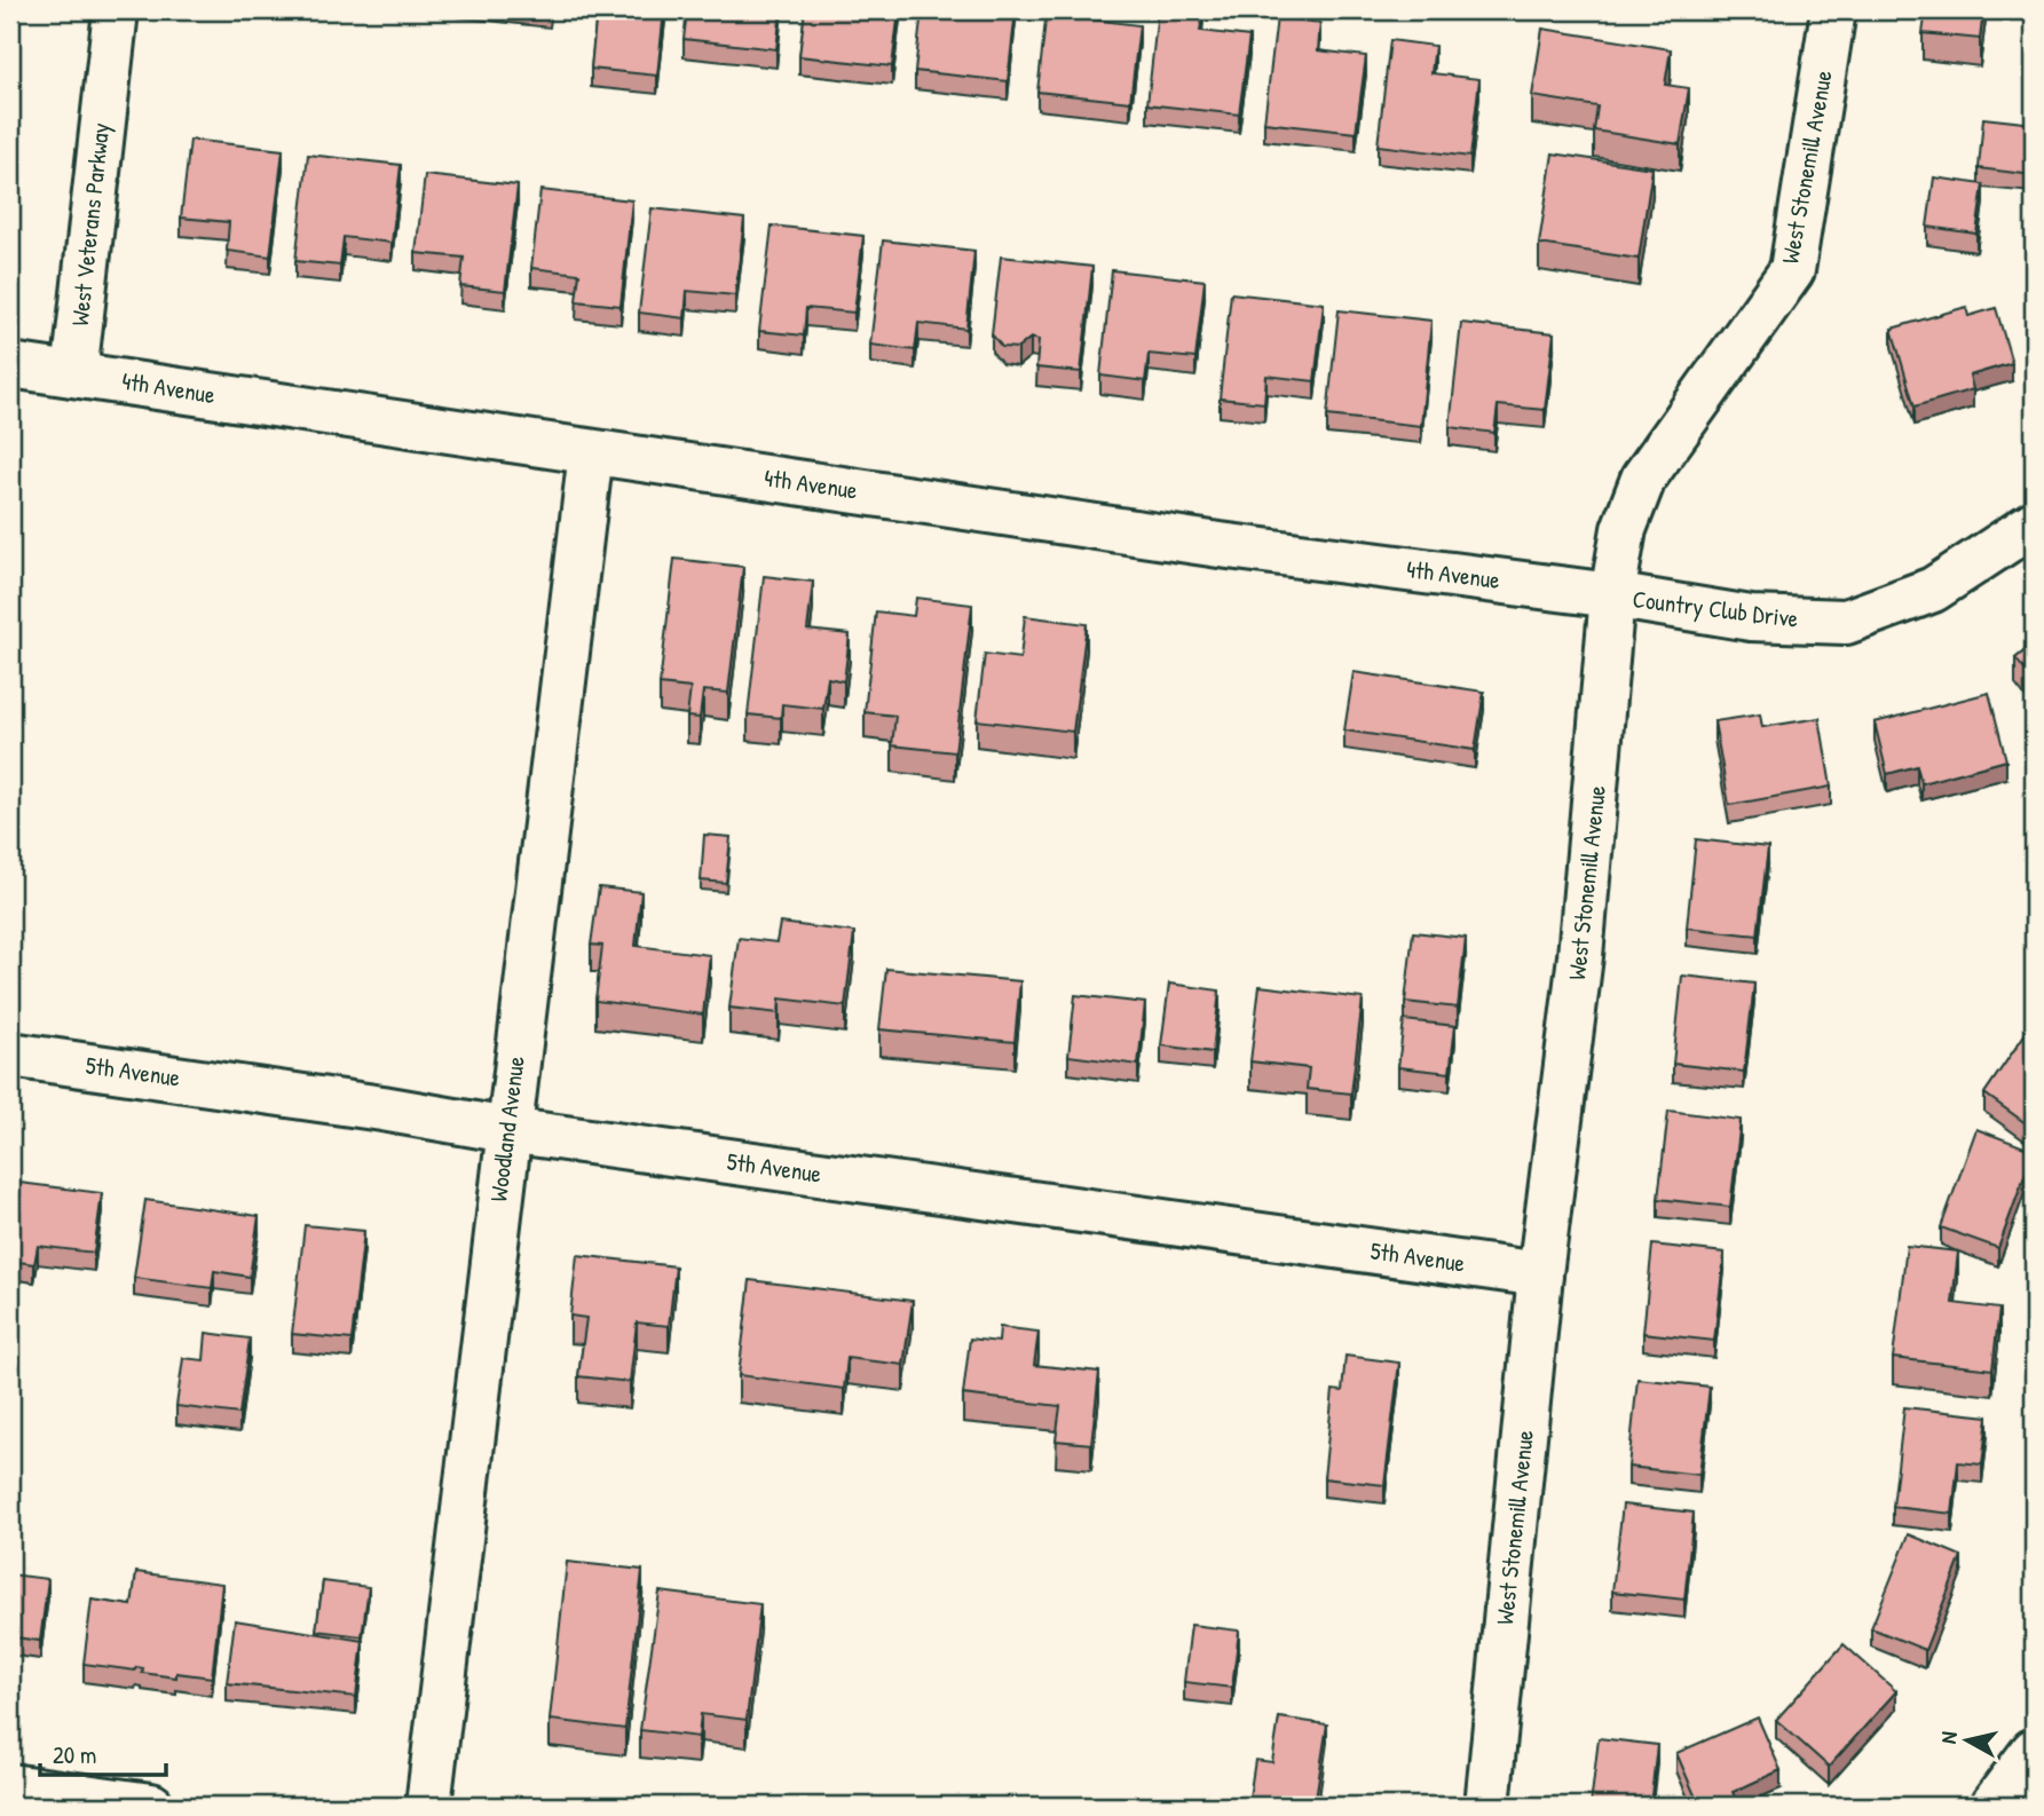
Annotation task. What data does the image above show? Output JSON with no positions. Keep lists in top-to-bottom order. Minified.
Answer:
{"streets":{"street":["West Stonemill Avenue","West Veterans Parkway","4th Avenue","Country Club Drive","5th Avenue","Woodland Avenue"]},"crossings":[["West Stonemill Avenue","4th Avenue"],["West Stonemill Avenue","Country Club Drive"],["West Stonemill Avenue","5th Avenue"],["West Veterans Parkway","4th Avenue"],["4th Avenue","Country Club Drive"],["4th Avenue","Woodland Avenue"],["5th Avenue","Woodland Avenue"]],"scale_bar":"20 m","north":"left"}
